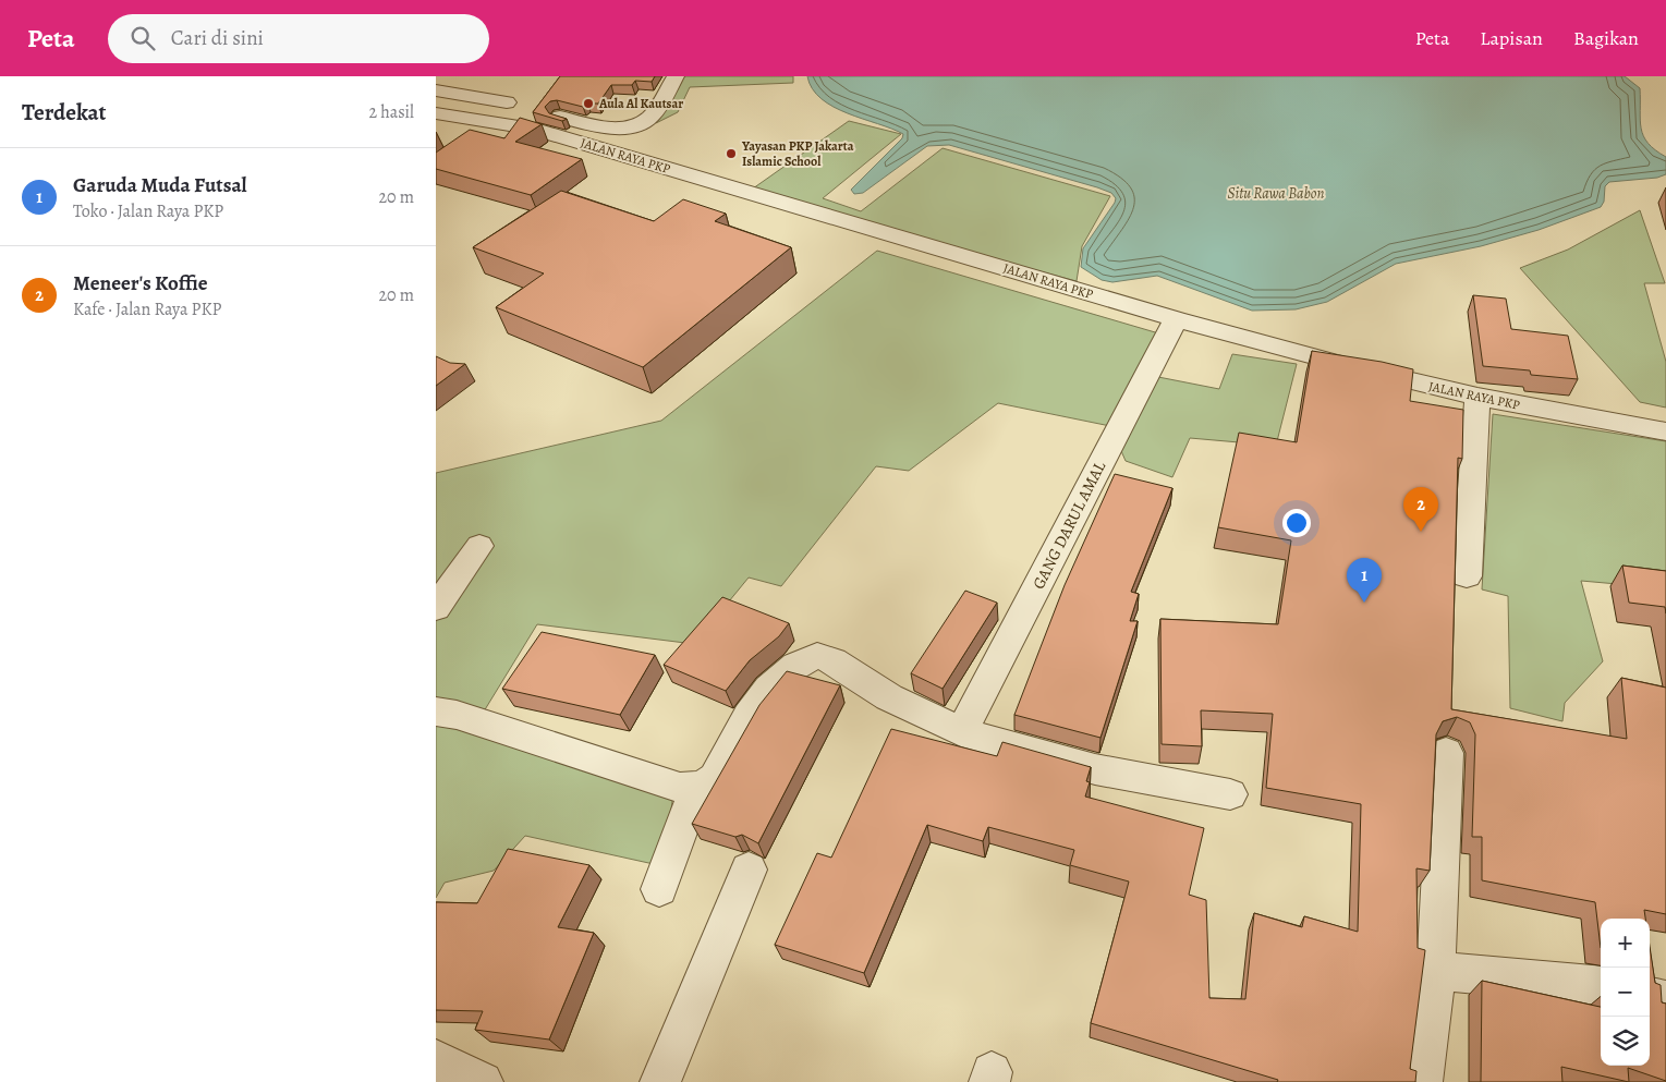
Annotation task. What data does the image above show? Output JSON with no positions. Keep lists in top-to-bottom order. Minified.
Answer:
{"streets":{"street":["JALAN RAYA PKP","GANG DARUL AMAL"]},"crossings":[["JALAN RAYA PKP","GANG DARUL AMAL"]],"water":["Situ Rawa Babon"],"places":["Aula Al Kautsar","Yayasan PKP Jakarta Islamic School"],"page":{"header":"Peta","search":"Cari di sini","nav":["Peta","Lapisan","Bagikan"],"heading":["Terdekat","2 hasil"],"list":[{"mark":"1","name":"Garuda Muda Futsal","note":"Toko · Jalan Raya PKP","value":"20 m"},{"mark":"2","name":"Meneer's Koffie","note":"Kafe · Jalan Raya PKP","value":"20 m"}],"pins":["2","1"],"map_buttons":["+","−"]}}
